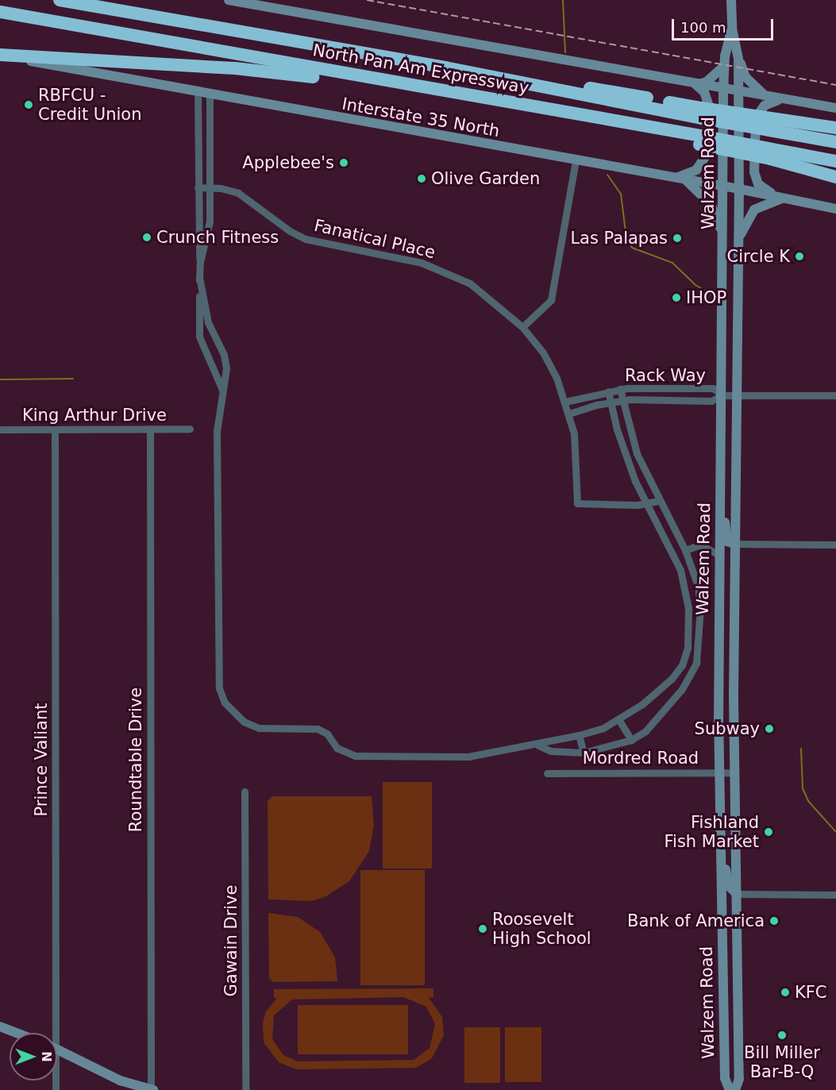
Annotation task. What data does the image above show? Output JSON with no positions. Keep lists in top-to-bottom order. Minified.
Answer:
{"streets":{"highway":["North Pan Am Expressway"],"main road":["Interstate 35 North","Walzem Road"],"street":["Fanatical Place","Rack Way","King Arthur Drive","Mordred Road","Prince Valiant","Roundtable Drive","Gawain Drive"]},"crossings":[["Interstate 35 North","Walzem Road"],["Walzem Road","Rack Way"],["Walzem Road","Mordred Road"],["Fanatical Place","Rack Way"],["King Arthur Drive","Prince Valiant"],["King Arthur Drive","Roundtable Drive"]],"places":["RBFCU - Credit Union","Applebee's","Olive Garden","Crunch Fitness","Las Palapas","Circle K","IHOP","Subway","Fishland Fish Market","Bank of America","Roosevelt High School","KFC","Bill Miller Bar-B-Q"],"scale_bar":"100 m","north":"right"}
